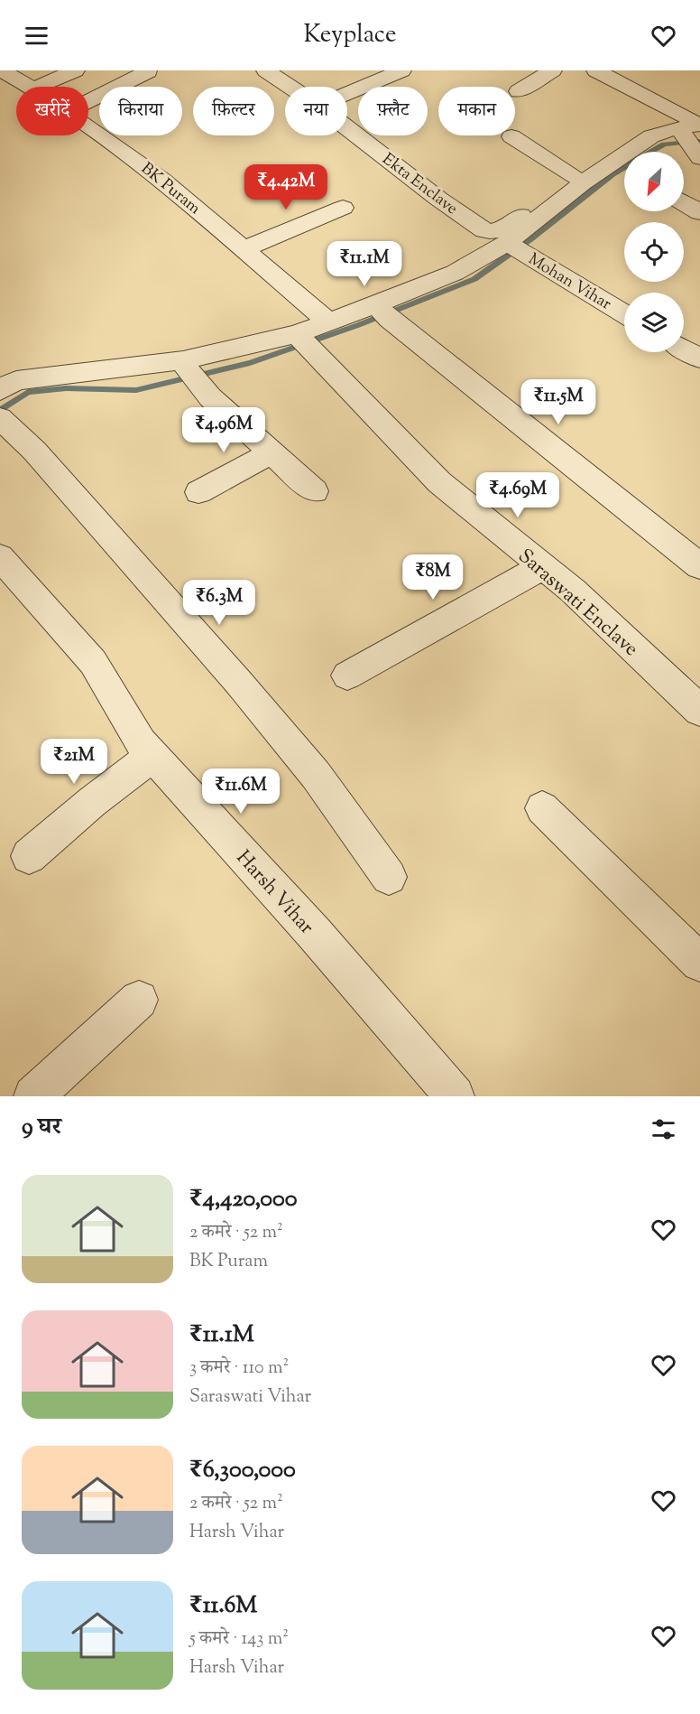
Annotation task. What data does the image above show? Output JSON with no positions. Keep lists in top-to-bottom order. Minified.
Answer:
{"streets":{"street":["Ekta Enclave","BK Puram","Mohan Vihar","Saraswati Enclave","Harsh Vihar"]},"crossings":[["Ekta Enclave","Mohan Vihar"]],"north":"bottom left","page":{"header":"Keyplace","chip":["खरीदें","किराया","फ़िल्टर","नया","फ़्लैट","मकान"],"price":["₹4.42M","₹11.1M","₹11.5M","₹4.96M","₹4.69M","₹8M","₹6.3M","₹21M","₹11.6M"],"heading":"9 घर","list":[{"name":"₹4,420,000","note":"2 कमरे · 52 m² · BK Puram"},{"name":"₹11.1M","note":"3 कमरे · 110 m² · Saraswati Vihar"},{"name":"₹6,300,000","note":"2 कमरे · 52 m² · Harsh Vihar"},{"name":"₹11.6M","note":"5 कमरे · 143 m² · Harsh Vihar"}]}}
